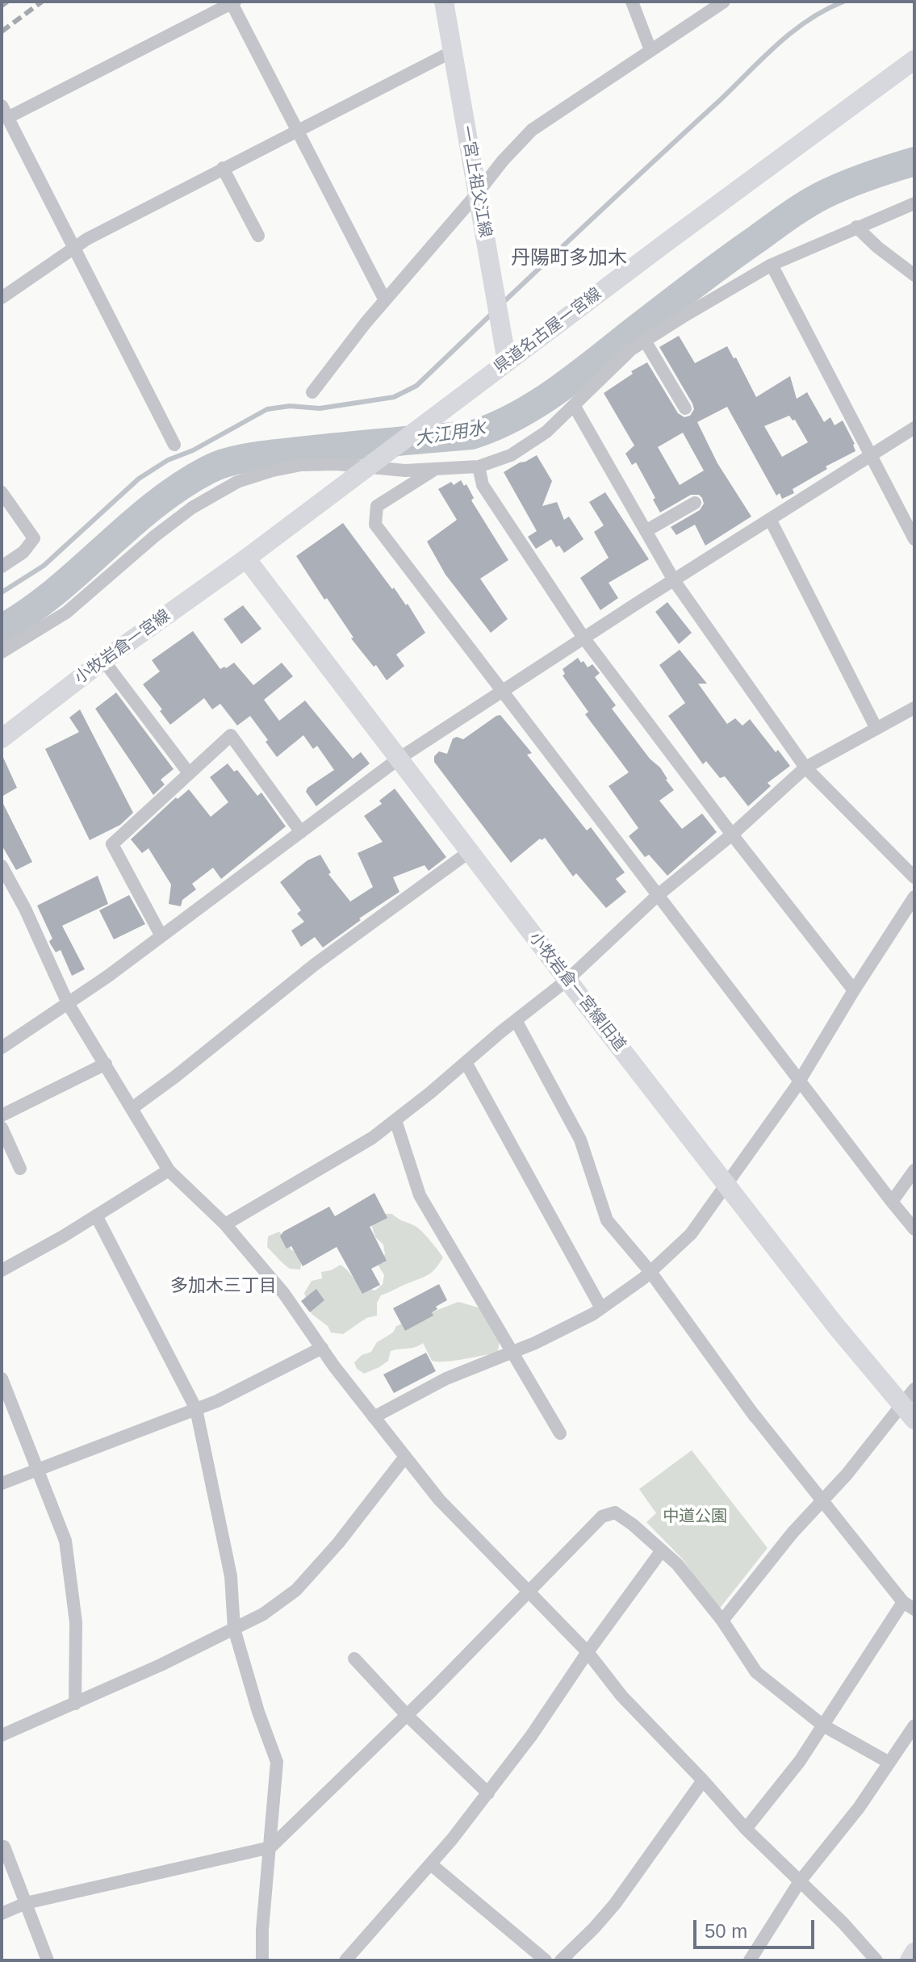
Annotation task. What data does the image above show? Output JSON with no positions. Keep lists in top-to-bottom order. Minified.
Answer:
{"streets":{"main road":["一宮上祖父江線","県道名古屋一宮線","小牧岩倉一宮線","小牧岩倉一宮線旧道"]},"crossings":[["一宮上祖父江線","県道名古屋一宮線"],["県道名古屋一宮線","小牧岩倉一宮線"],["県道名古屋一宮線","小牧岩倉一宮線旧道"],["小牧岩倉一宮線","小牧岩倉一宮線旧道"]],"districts":["丹陽町多加木","多加木三丁目"],"water":["大江用水"],"parks":["中道公園"],"scale_bar":"50 m"}
